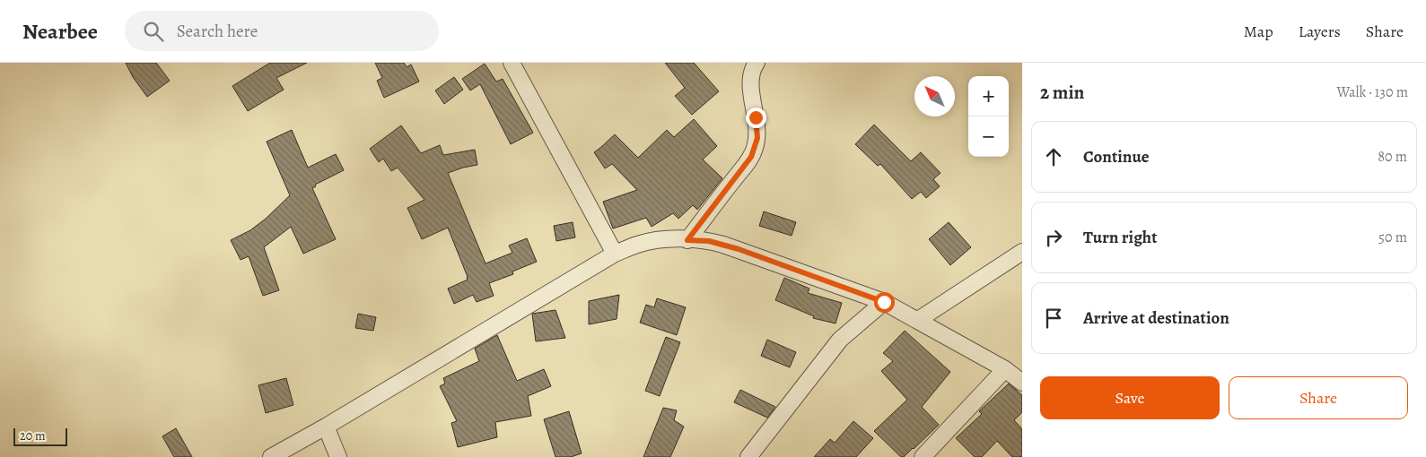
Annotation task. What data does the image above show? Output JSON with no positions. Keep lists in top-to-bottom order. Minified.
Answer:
{"scale_bar":"20 m","north":"top left","page":{"header":"Nearbee","search":"Search here","nav":["Map","Layers","Share"],"heading":["2 min","Walk · 130 m"],"map_buttons":["+","−"],"list":[["Continue","80 m"],["Turn right","50 m"],"Arrive at destination"],"buttons":["Save","Share"],"scale":"20 m"}}
